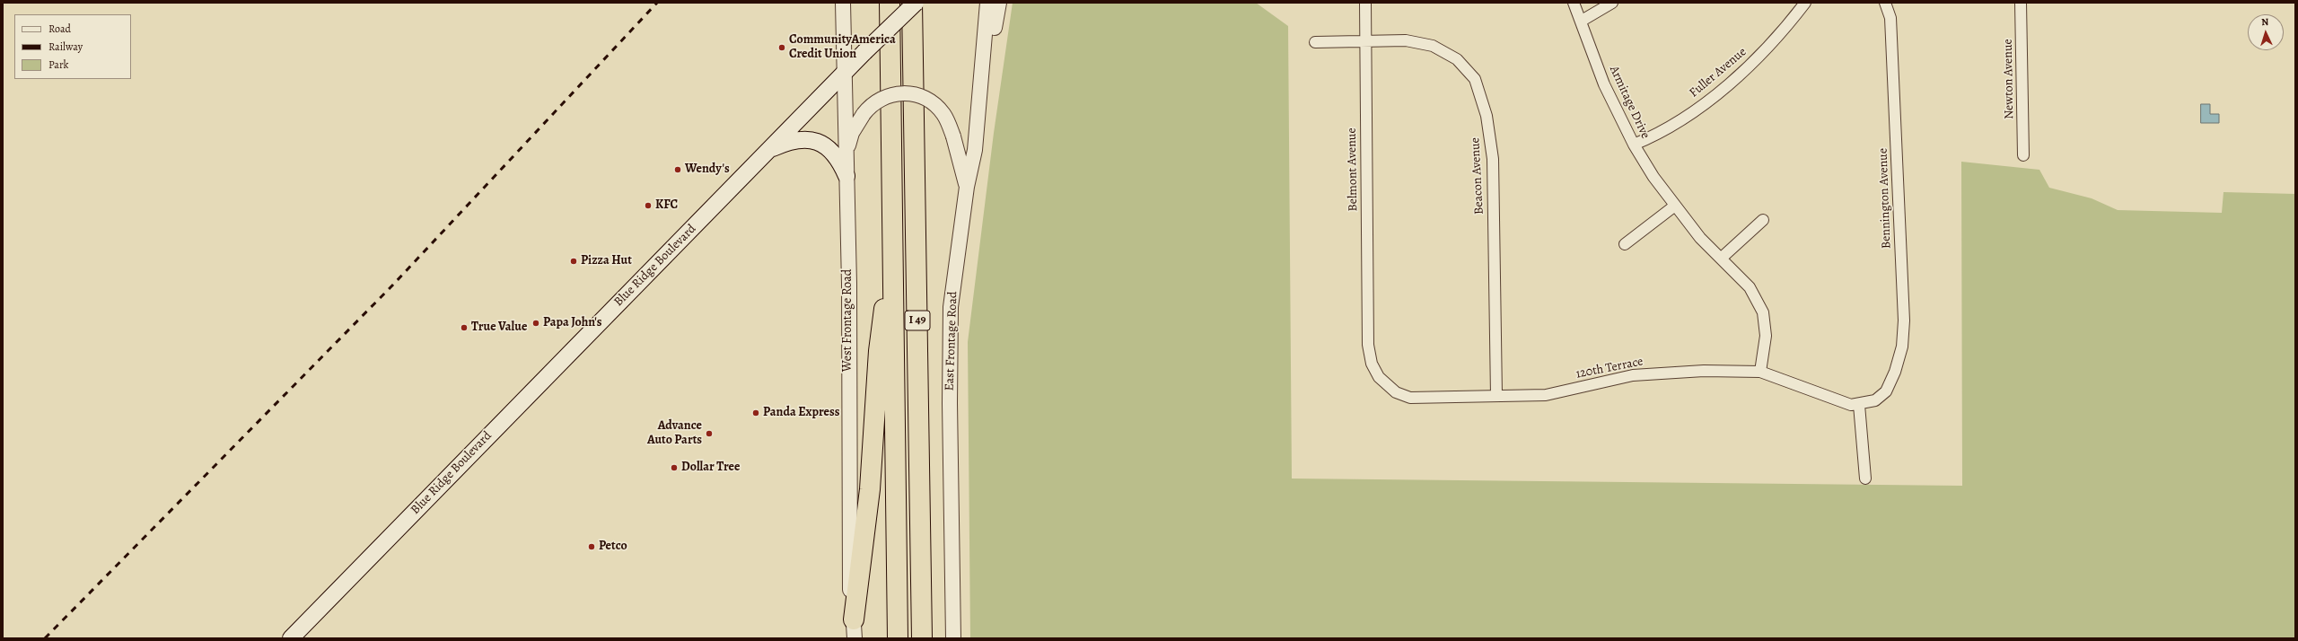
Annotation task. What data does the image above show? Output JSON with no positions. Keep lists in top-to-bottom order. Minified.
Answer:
{"streets":{"highway":["I 49"],"main road":["Blue Ridge Boulevard"],"street":["Fuller Avenue","Newton Avenue","Armitage Drive","Belmont Avenue","Beacon Avenue","Bennington Avenue","West Frontage Road","East Frontage Road","120th Terrace"]},"crossings":[["Fuller Avenue","Armitage Drive"],["Armitage Drive","120th Terrace"],["Belmont Avenue","Beacon Avenue"],["Belmont Avenue","120th Terrace"],["Beacon Avenue","120th Terrace"],["Bennington Avenue","120th Terrace"],["Blue Ridge Boulevard","West Frontage Road"]],"places":["CommunityAmerica Credit Union","Wendy's","KFC","Pizza Hut","Papa John's","True Value","Panda Express","Advance Auto Parts","Dollar Tree","Petco"],"legend":["Road","Railway","Park"],"north":"top"}
